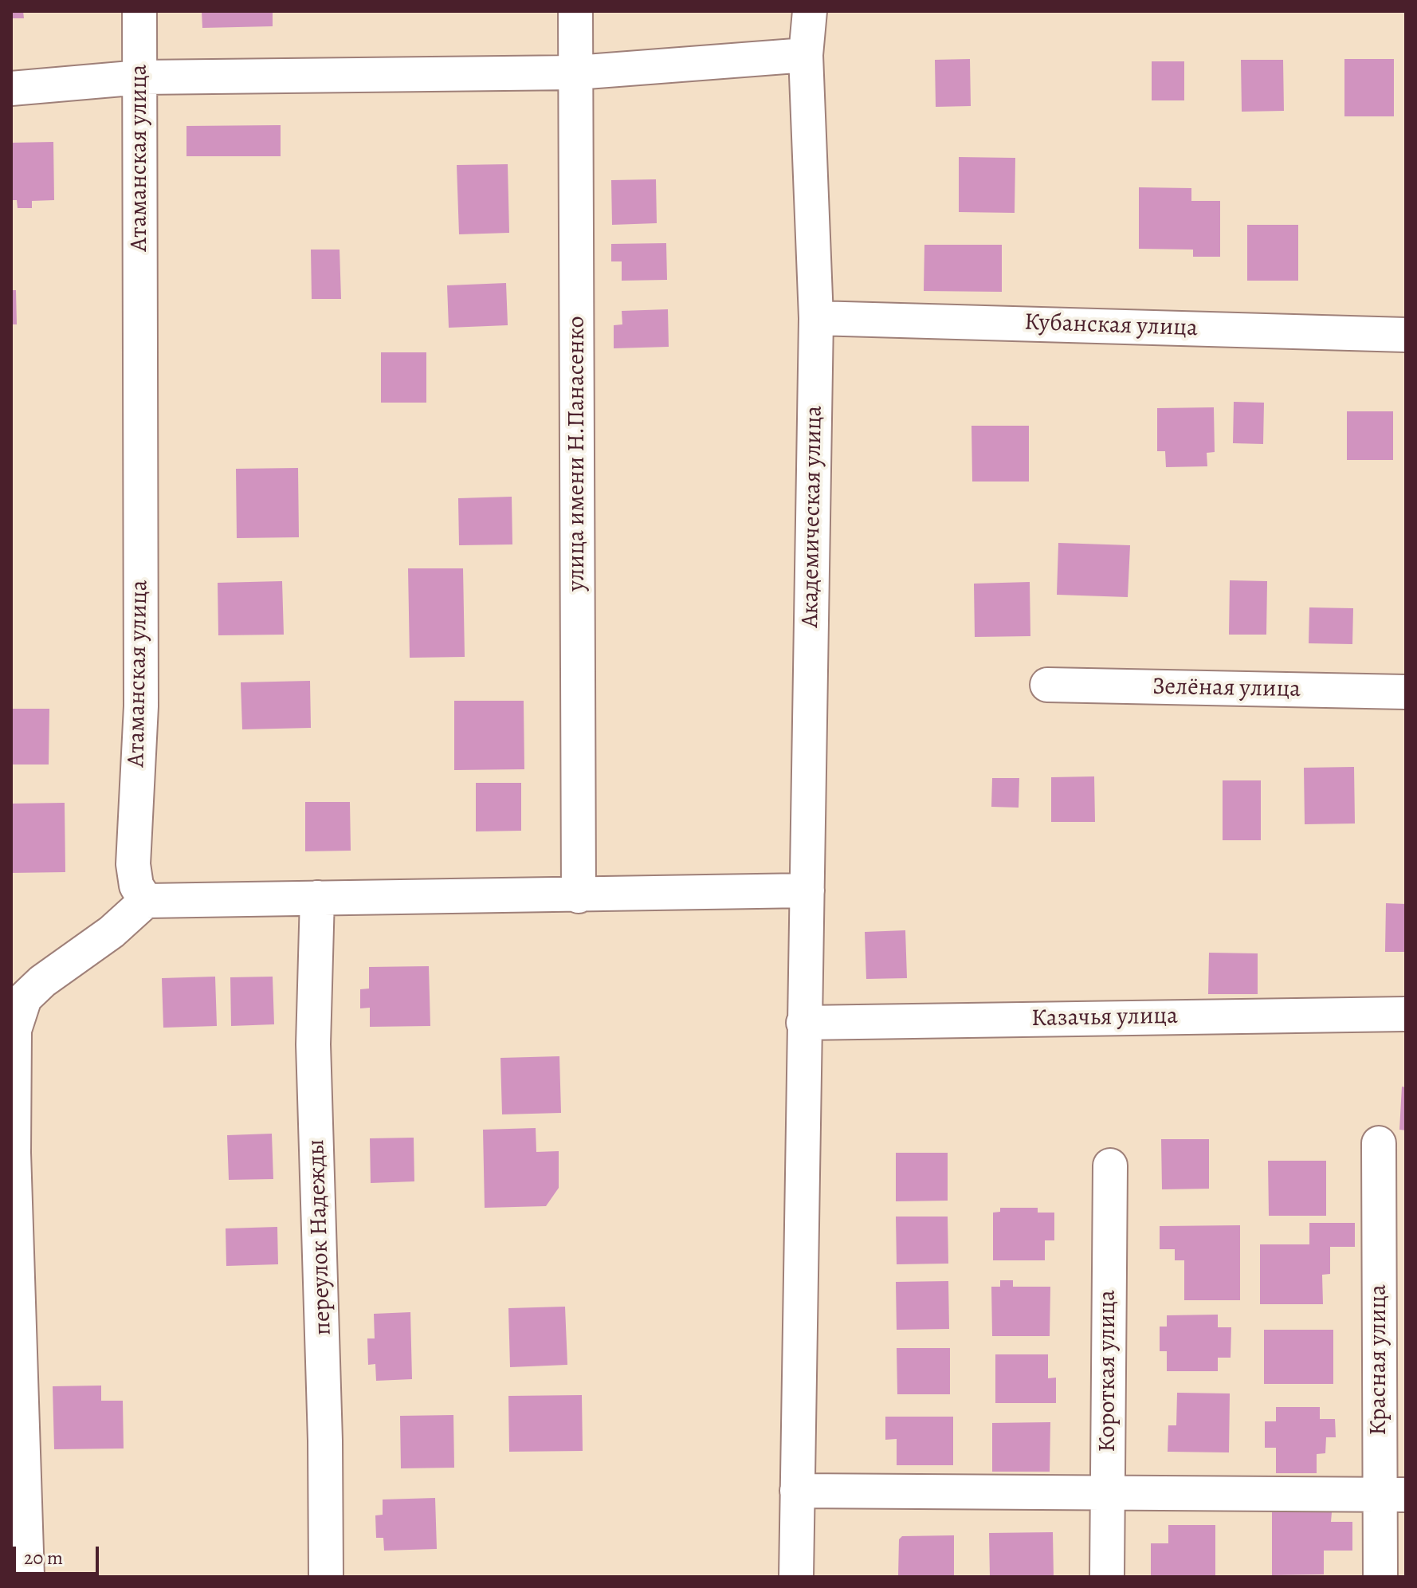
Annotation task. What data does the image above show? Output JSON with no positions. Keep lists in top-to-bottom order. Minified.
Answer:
{"streets":{"street":["Атаманская улица","Кубанская улица","улица имени Н.Панасенко","Академическая улица","Зелёная улица","Казачья улица","переулок Надежды","Красная улица","Короткая улица"]},"crossings":[["Кубанская улица","Академическая улица"],["Академическая улица","Казачья улица"]],"scale_bar":"20 m"}
